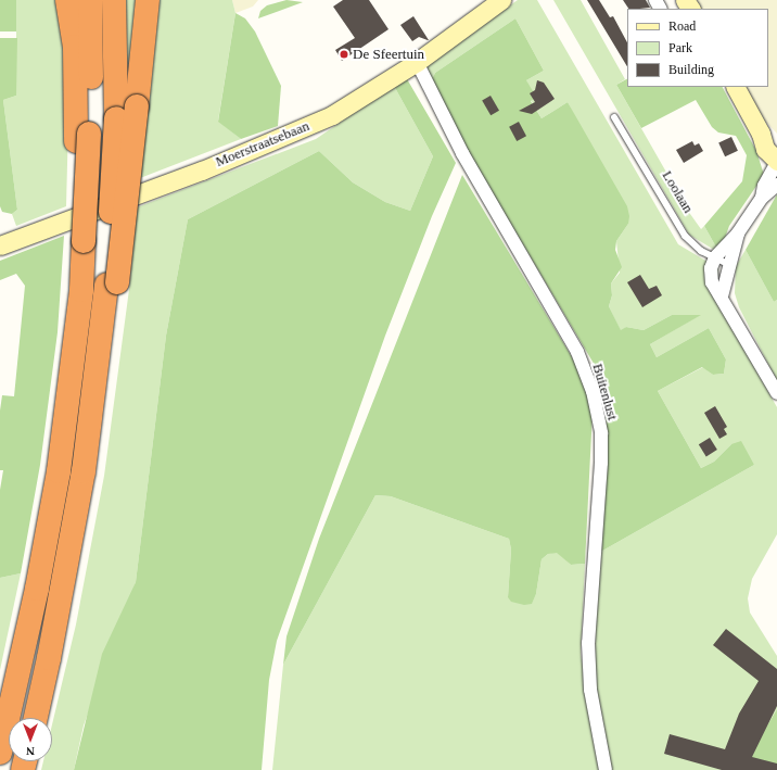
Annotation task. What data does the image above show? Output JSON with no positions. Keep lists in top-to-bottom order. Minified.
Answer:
{"streets":{"street":["Moerstraatsebaan","Buitenlust"],"lane":["Loolaan"]},"crossings":[["Moerstraatsebaan","Buitenlust"]],"places":["De Sfeertuin"],"legend":["Road","Park","Building"],"north":"bottom"}
